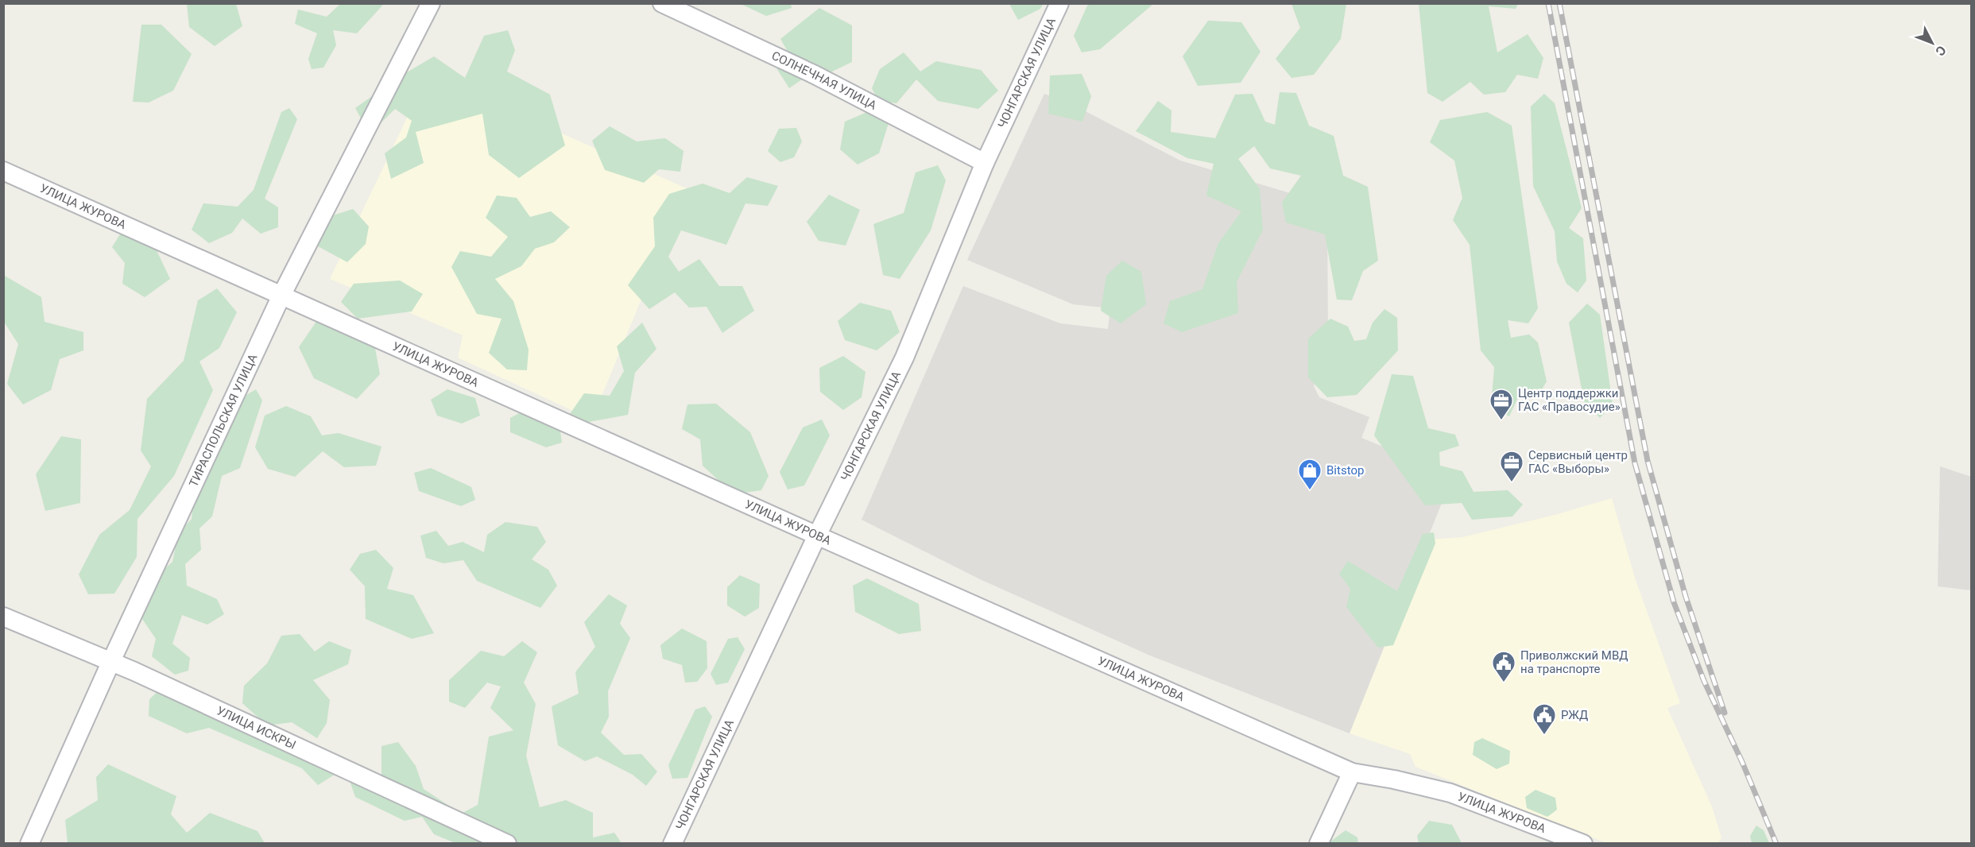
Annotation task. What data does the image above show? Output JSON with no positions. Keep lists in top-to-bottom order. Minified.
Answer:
{"streets":{"street":["ЧОНГАРСКАЯ УЛИЦА","СОЛНЕЧНАЯ УЛИЦА","УЛИЦА ЖУРОВА","ТИРАСПОЛЬСКАЯ УЛИЦА","УЛИЦА ИСКРЫ"]},"crossings":[["ЧОНГАРСКАЯ УЛИЦА","СОЛНЕЧНАЯ УЛИЦА"],["ЧОНГАРСКАЯ УЛИЦА","УЛИЦА ЖУРОВА"],["УЛИЦА ЖУРОВА","ТИРАСПОЛЬСКАЯ УЛИЦА"],["ТИРАСПОЛЬСКАЯ УЛИЦА","УЛИЦА ИСКРЫ"]],"places":{"office":["Центр поддержки ГАС «Правосудие»","Сервисный центр ГАС «Выборы»"],"shop":["Bitstop"],"public building":["Приволжский МВД на транспорте","РЖД"]},"north":"bottom right"}
